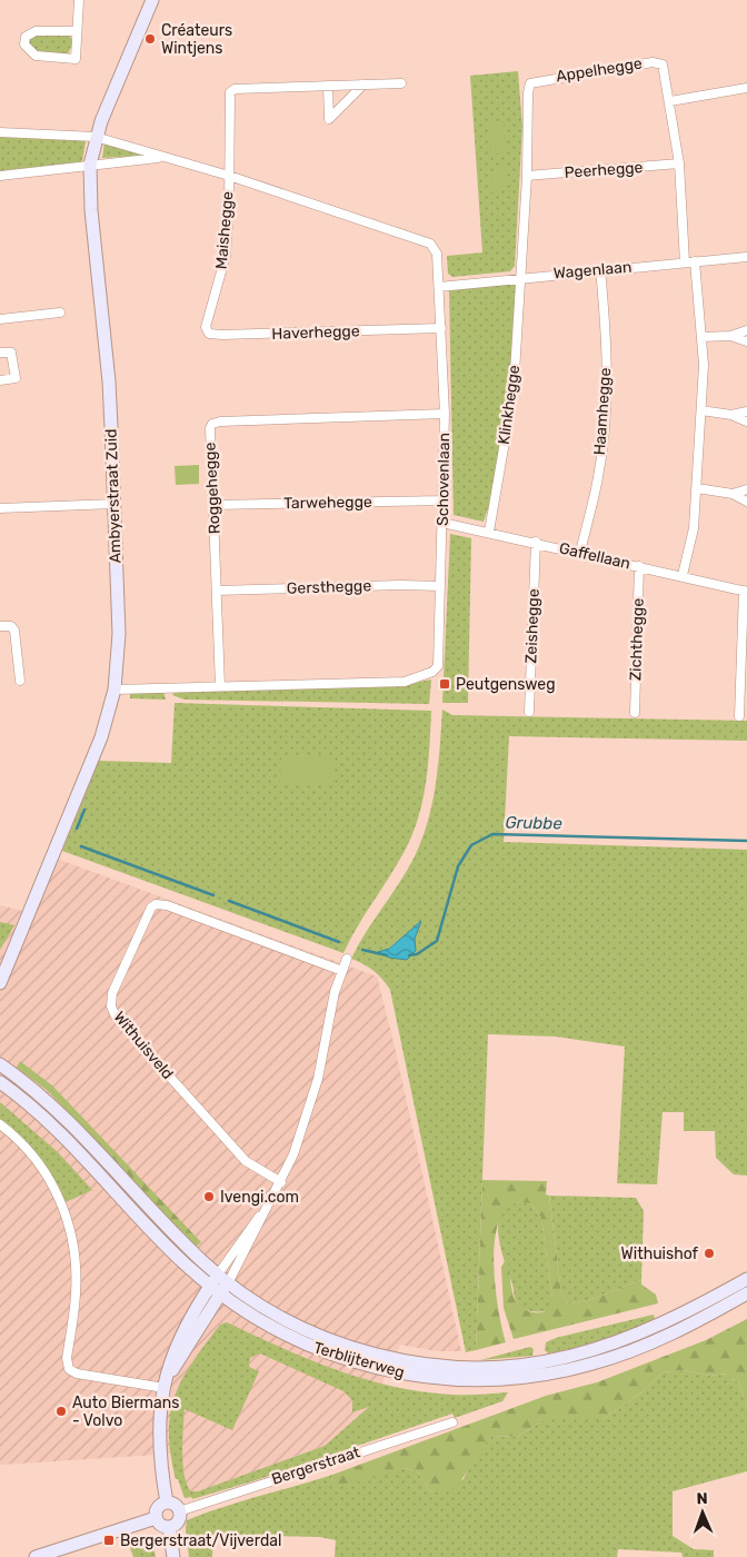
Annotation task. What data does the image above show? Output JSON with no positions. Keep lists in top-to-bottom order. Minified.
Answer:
{"streets":{"main road":["Ambyerstraat Zuid","Terblijterweg"],"street":["Appelhegge","Peerhegge","Maishegge","Wagenlaan","Haverhegge","Klinkhegge","Haamhegge","Schovenlaan","Roggehegge","Tarwehegge","Gaffellaan","Gersthegge","Zeishegge","Zichthegge","Withuisveld","Bergerstraat"]},"crossings":[["Appelhegge","Peerhegge"],["Appelhegge","Wagenlaan"],["Appelhegge","Klinkhegge"],["Appelhegge","Gaffellaan"],["Maishegge","Haverhegge"],["Maishegge","Schovenlaan"],["Wagenlaan","Klinkhegge"],["Wagenlaan","Haamhegge"],["Wagenlaan","Schovenlaan"],["Haverhegge","Schovenlaan"],["Klinkhegge","Gaffellaan"],["Haamhegge","Gaffellaan"],["Schovenlaan","Roggehegge"],["Schovenlaan","Ambyerstraat Zuid"],["Schovenlaan","Tarwehegge"],["Schovenlaan","Gaffellaan"],["Schovenlaan","Gersthegge"],["Roggehegge","Tarwehegge"],["Roggehegge","Gersthegge"],["Gaffellaan","Zeishegge"],["Gaffellaan","Zichthegge"]],"water":["Grubbe"],"places":{"other":["Créateurs Wintjens","Ivengi.com","Withuishof","Auto Biermans - Volvo"],"transit":["Peutgensweg","Bergerstraat/Vijverdal"]},"north":"top"}
